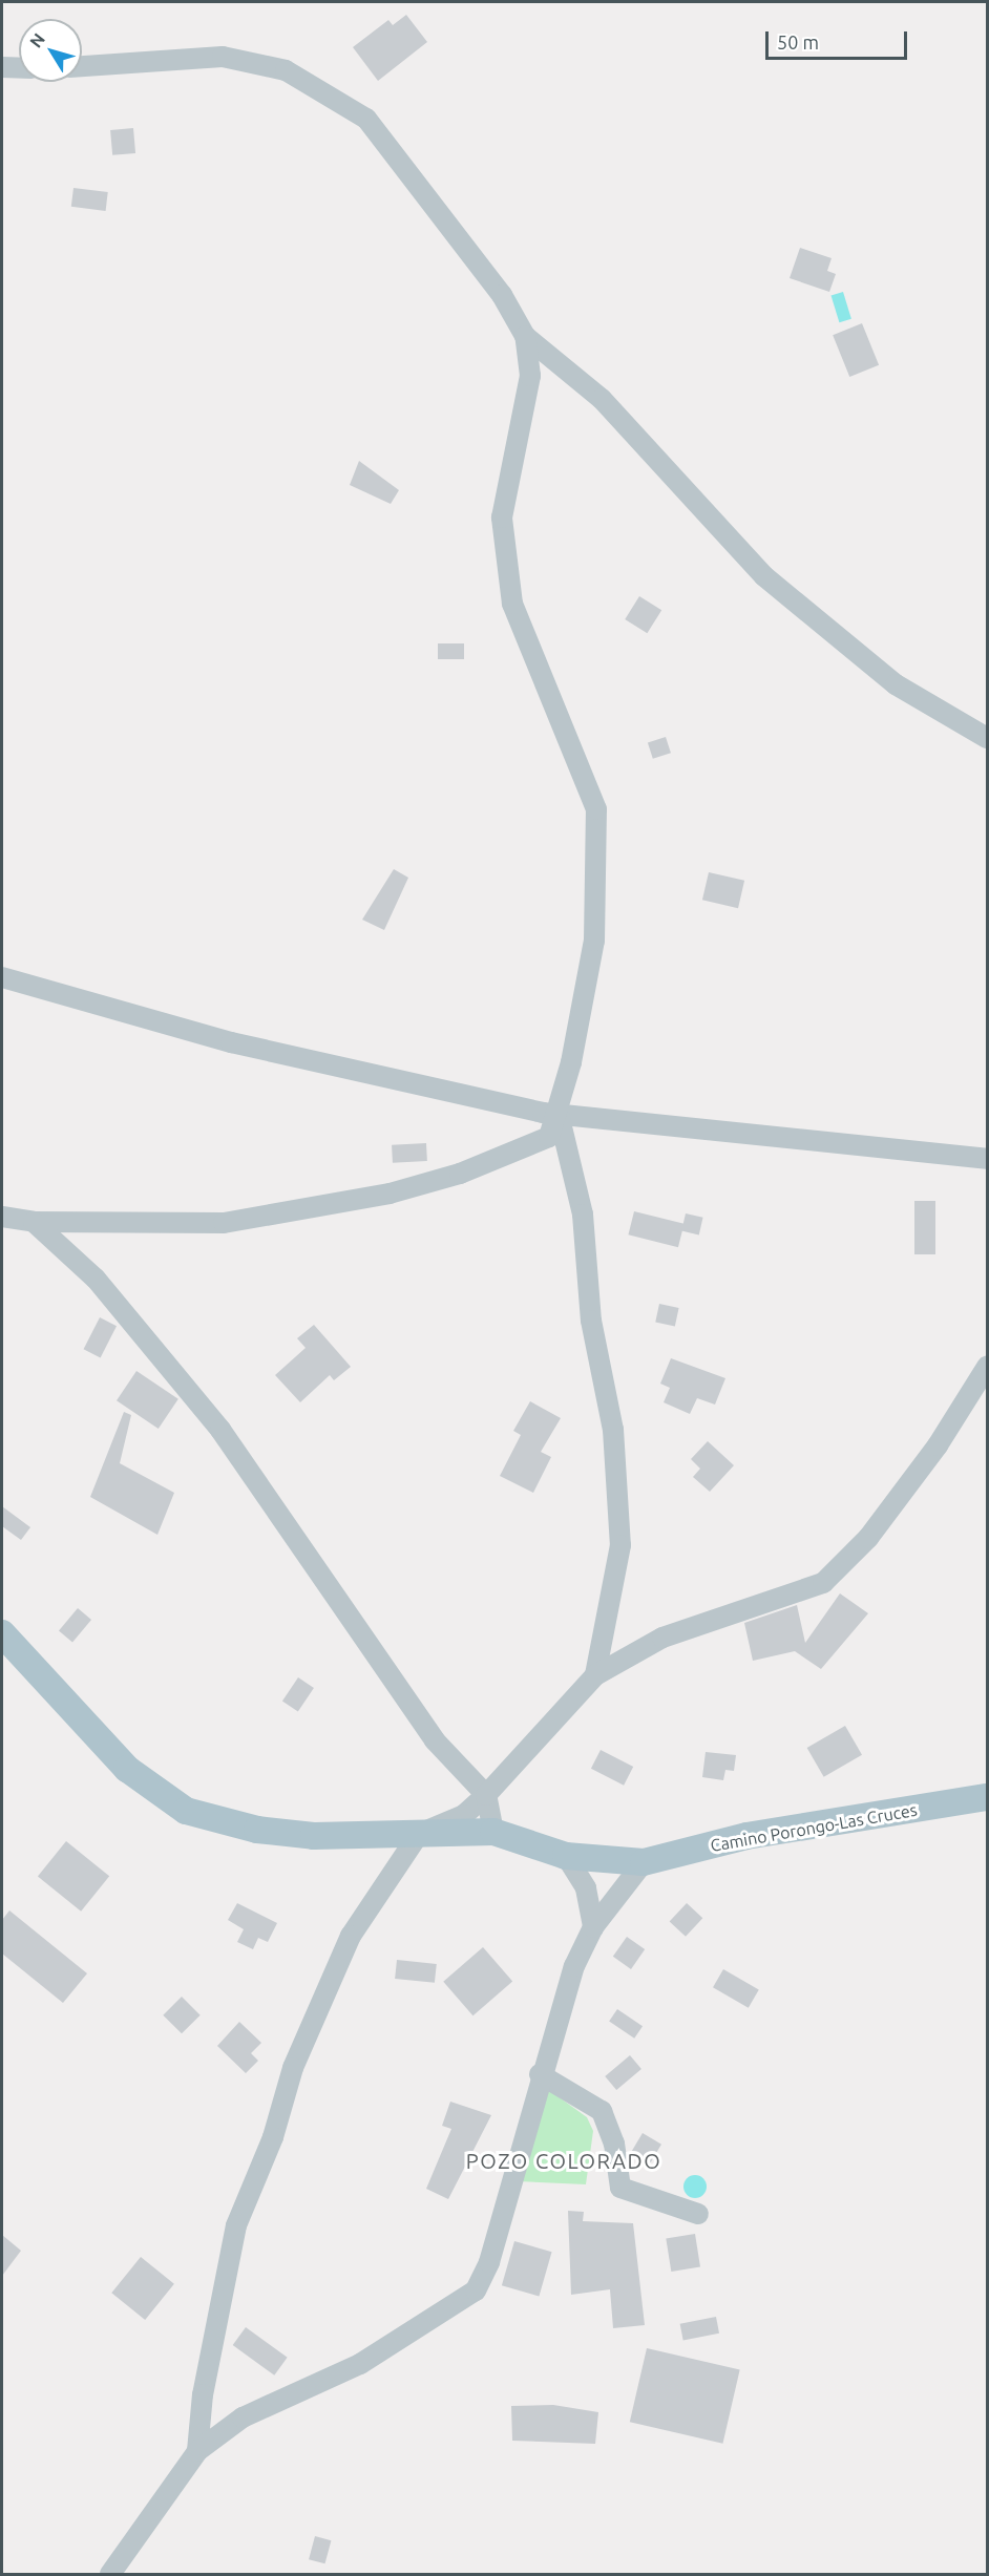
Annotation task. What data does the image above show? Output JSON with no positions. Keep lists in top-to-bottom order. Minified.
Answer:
{"streets":{"main road":["Camino Porongo-Las Cruces"]},"districts":["POZO COLORADO"],"scale_bar":"50 m","north":"top left"}
